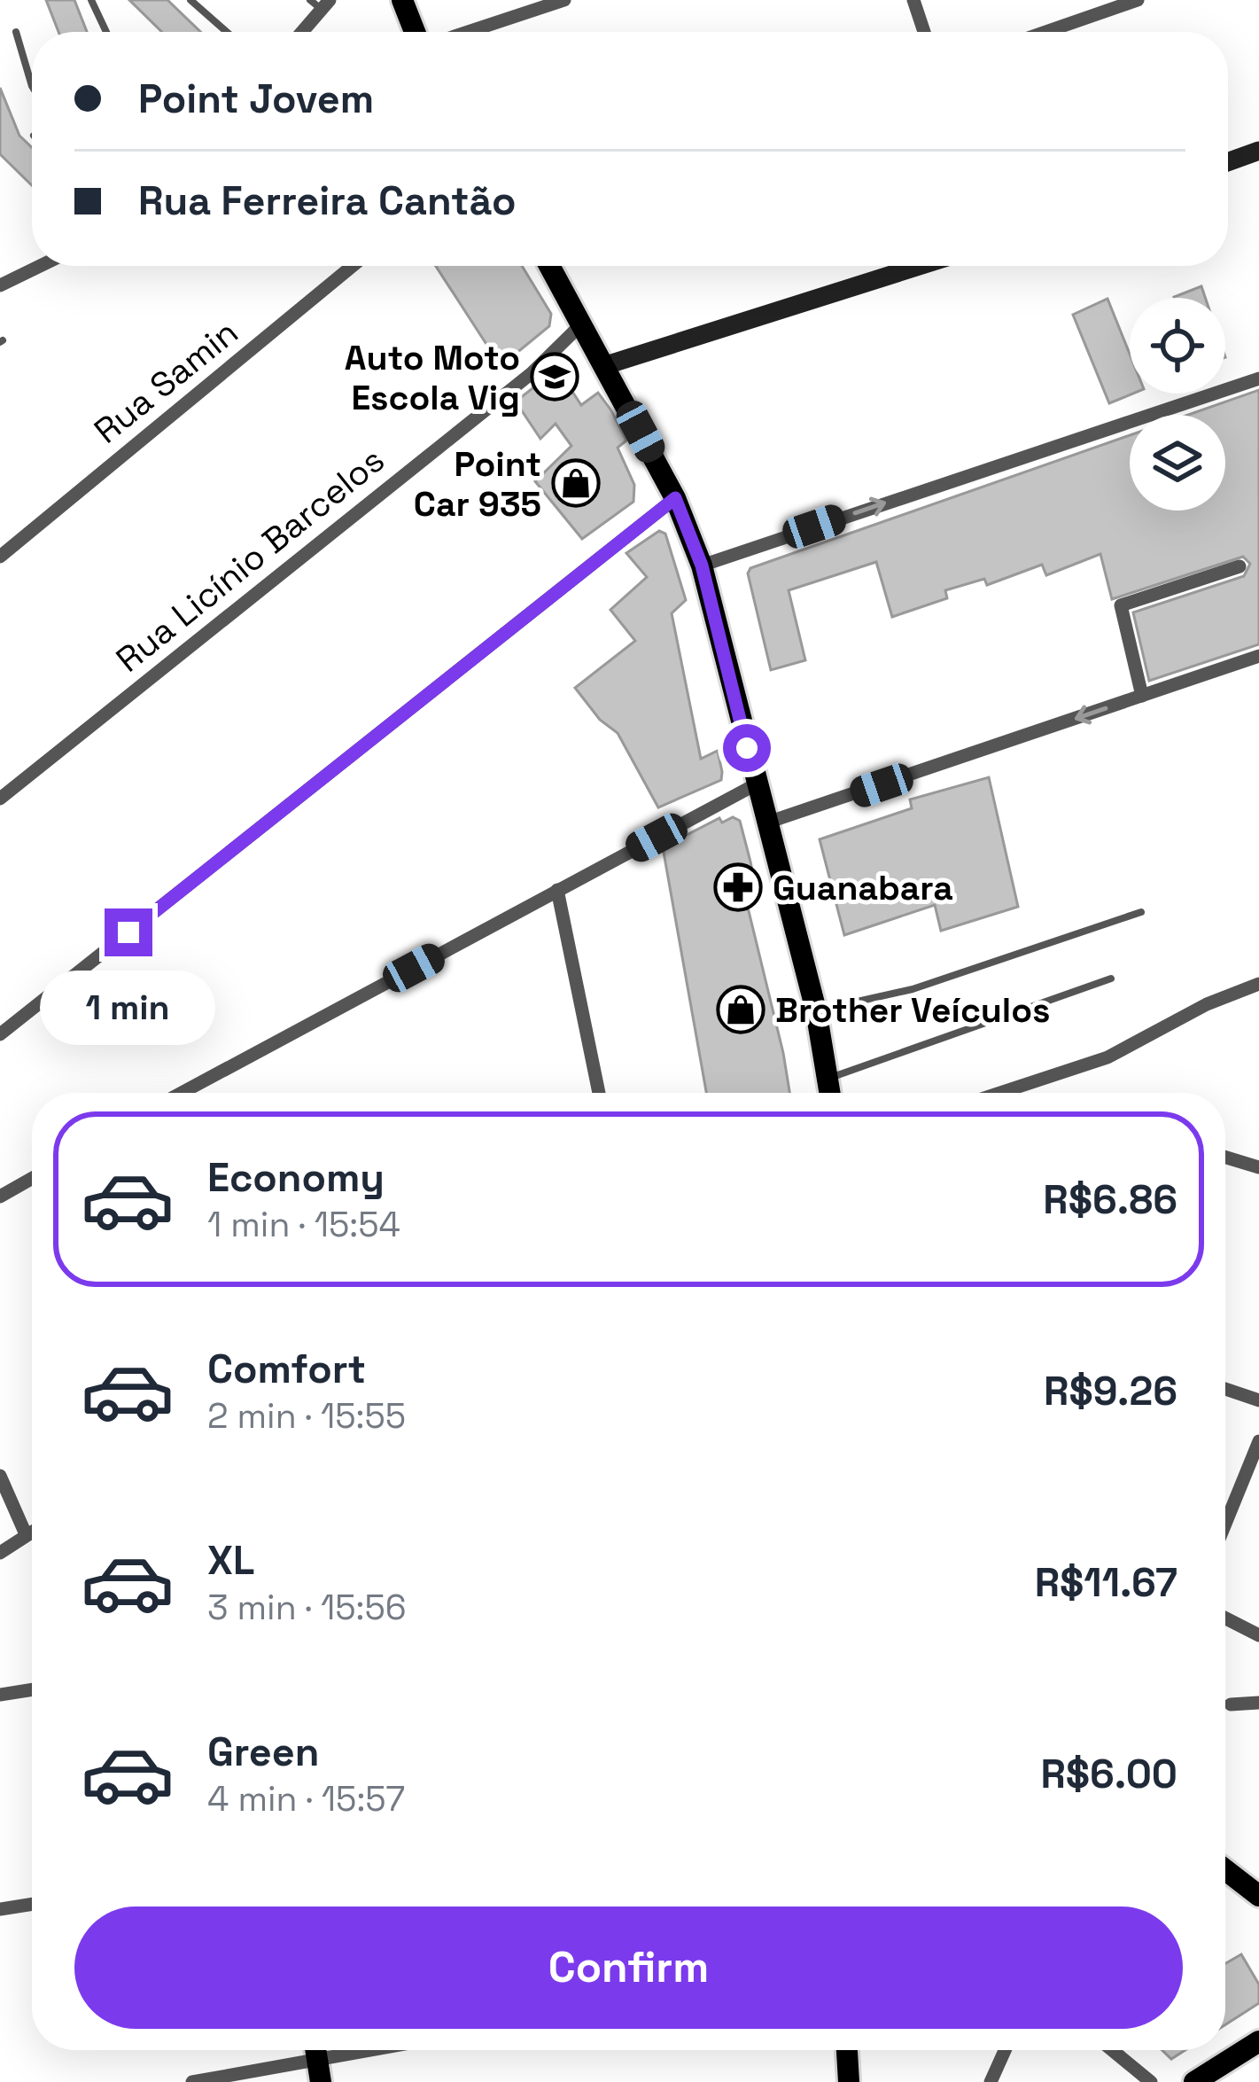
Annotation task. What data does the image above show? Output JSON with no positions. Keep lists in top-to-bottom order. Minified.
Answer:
{"streets":{"street":["Rua Samin","Rua Licínio Barcelos"]},"places":{"school or university":["Auto Moto Escola Vig"],"shop":["Point Car 935","Brother Veículos"],"pharmacy":["Guanabara"]},"page":{"banner":["Point Jovem","Rua Ferreira Cantão"],"bubble":"1 min","list":[{"name":"Economy","note":"1 min · 15:54","value":"R$6.86"},{"name":"Comfort","note":"2 min · 15:55","value":"R$9.26"},{"name":"XL","note":"3 min · 15:56","value":"R$11.67"},{"name":"Green","note":"4 min · 15:57","value":"R$6.00"}],"buttons":"Confirm"}}
